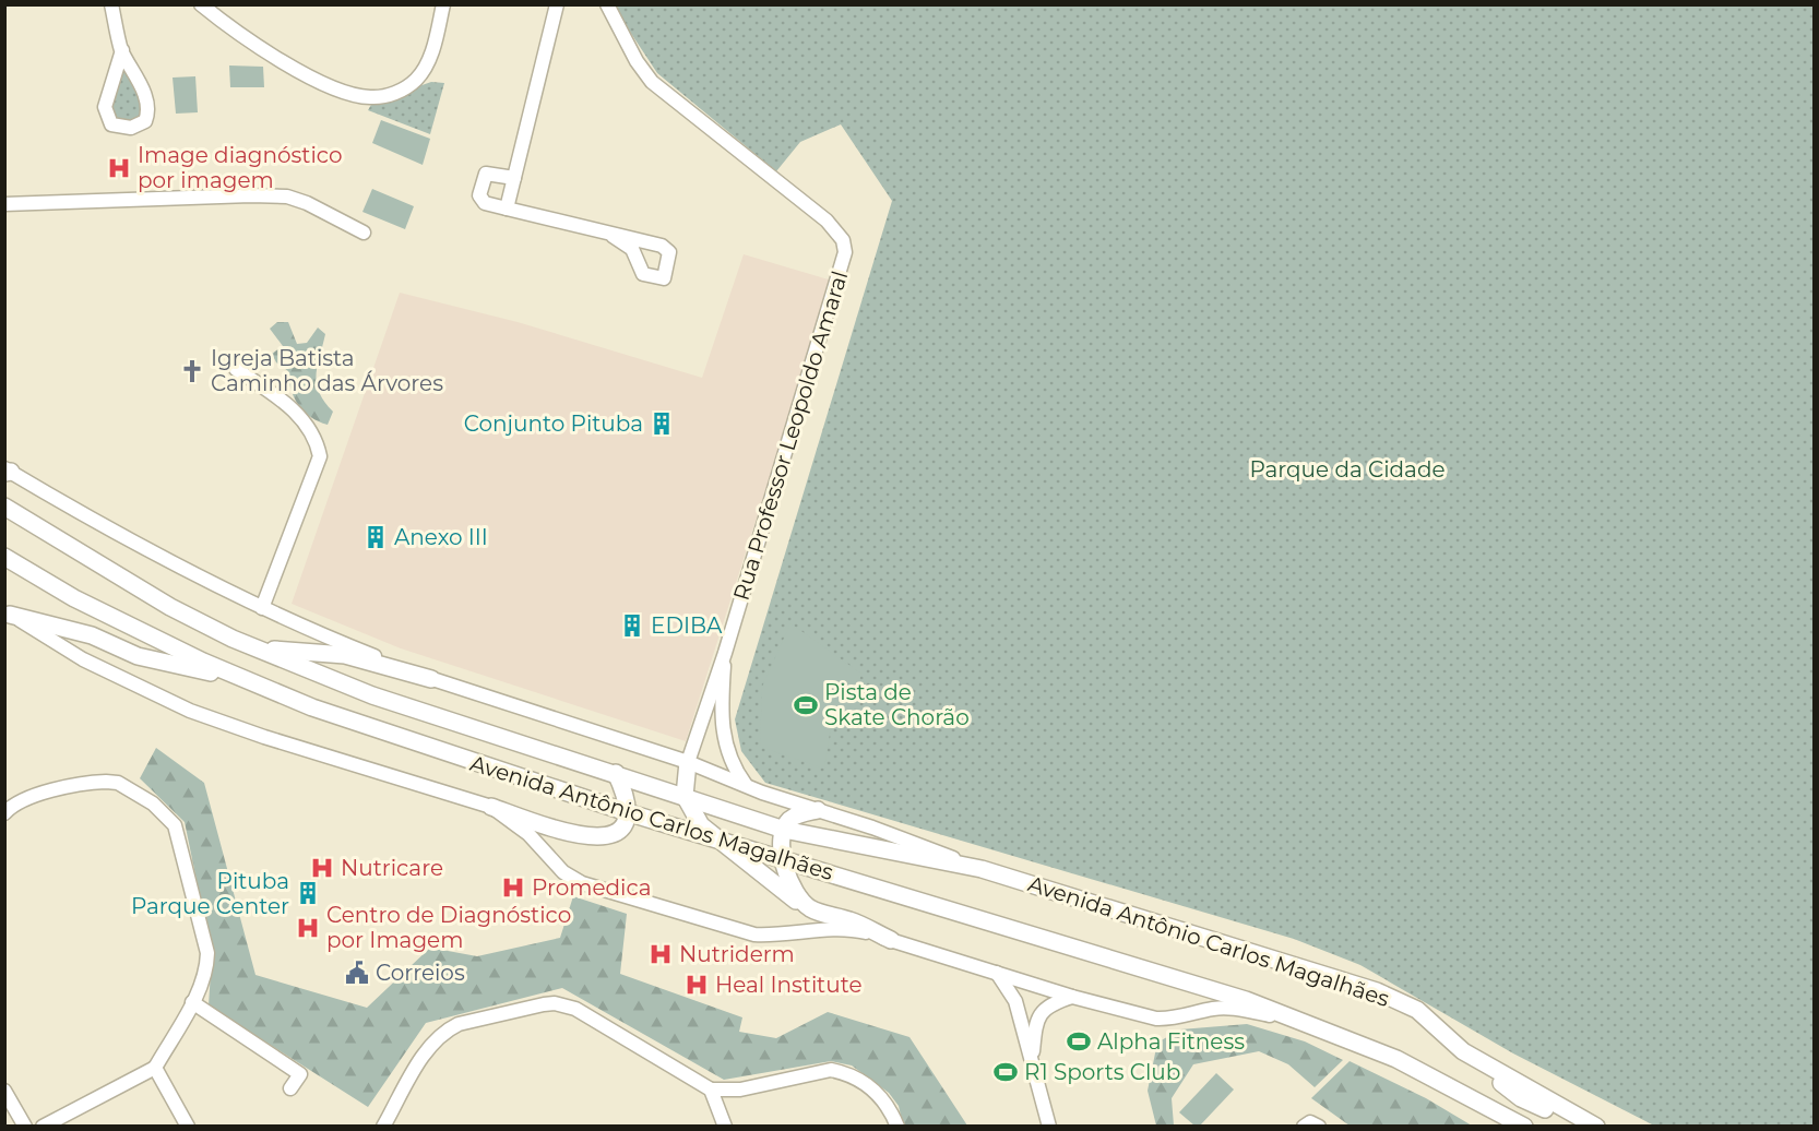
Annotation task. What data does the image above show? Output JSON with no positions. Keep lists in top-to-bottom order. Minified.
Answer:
{"streets":{"main road":["Avenida Antônio Carlos Magalhães"],"street":["Rua Professor Leopoldo Amaral"]},"crossings":[["Rua Professor Leopoldo Amaral","Avenida Antônio Carlos Magalhães"]],"parks":["Parque da Cidade"],"places":{"hospital":["Image diagnóstico por imagem","Nutricare","Promedica","Centro de Diagnóstico por Imagem","Nutriderm","Heal Institute"],"church":["Igreja Batista Caminho das Árvores"],"building":["Conjunto Pituba","Anexo III","EDIBA","Pituba Parque Center"],"sports":["Pista de Skate Chorão","Alpha Fitness","R1 Sports Club"],"public building":["Correios"]}}
